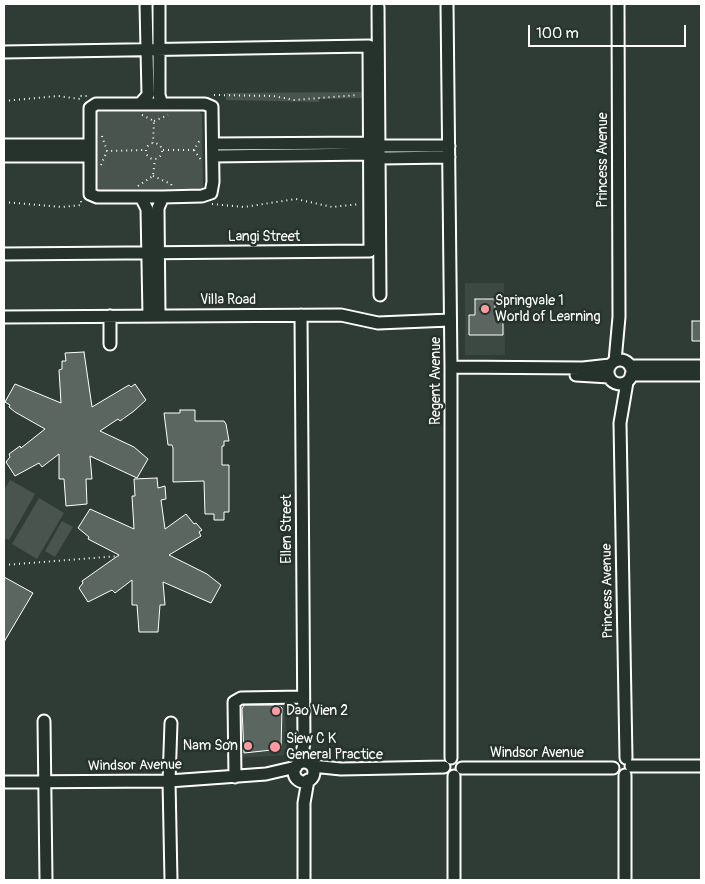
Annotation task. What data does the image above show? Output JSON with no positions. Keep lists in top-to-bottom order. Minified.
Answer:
{"streets":{"street":["Princess Avenue","Langi Street","Villa Road","Regent Avenue","Ellen Street","Windsor Avenue"]},"crossings":[["Princess Avenue","Windsor Avenue"],["Villa Road","Regent Avenue"],["Villa Road","Ellen Street"],["Regent Avenue","Windsor Avenue"],["Ellen Street","Windsor Avenue"]],"places":["Springvale 1 World of Learning","Dao Vien 2","Nam Sơn","Siew C K General Practice"],"scale_bar":"100 m"}
